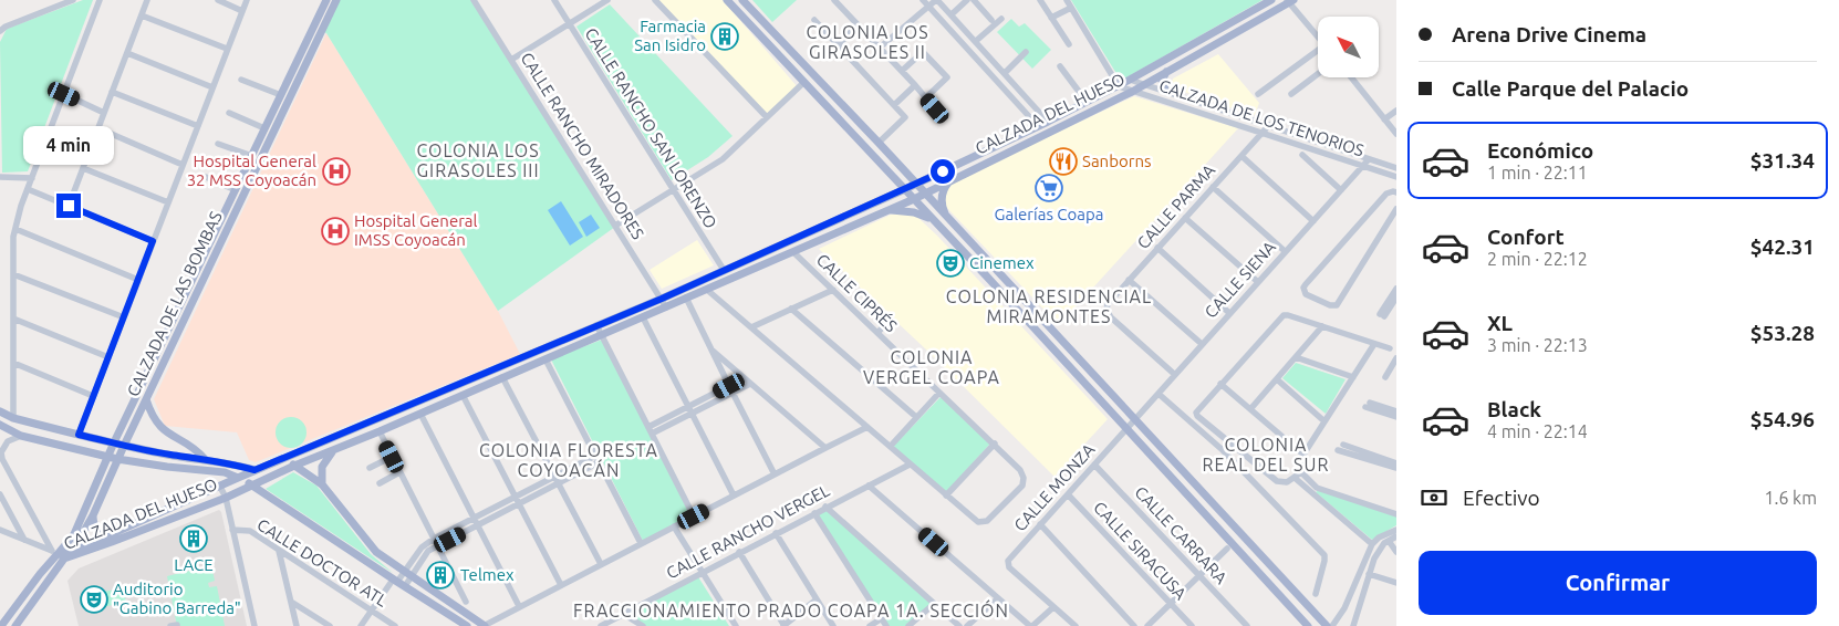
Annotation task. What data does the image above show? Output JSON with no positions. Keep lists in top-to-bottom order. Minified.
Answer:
{"streets":{"main road":["CALZADA DEL HUESO","CALZADA DE LAS BOMBAS"],"street":["CALZADA DE LOS TENORIOS","CALLE RANCHO SAN LORENZO","CALLE RANCHO MIRADORES","CALLE PARMA","CALLE SIENA","CALLE CIPRÉS","CALLE MONZA","CALLE RANCHO VERGEL","CALLE CARRARA","CALLE SIRACUSA","CALLE DOCTOR ATL"]},"crossings":[["CALZADA DEL HUESO","CALZADA DE LOS TENORIOS"],["CALZADA DEL HUESO","CALLE RANCHO SAN LORENZO"],["CALZADA DEL HUESO","CALLE RANCHO MIRADORES"],["CALZADA DEL HUESO","CALLE CIPRÉS"],["CALZADA DEL HUESO","CALZADA DE LAS BOMBAS"],["CALZADA DE LOS TENORIOS","CALLE PARMA"],["CALZADA DE LOS TENORIOS","CALLE SIENA"],["CALLE PARMA","CALLE SIENA"],["CALLE SIENA","CALLE MONZA"],["CALLE MONZA","CALLE CARRARA"],["CALLE MONZA","CALLE SIRACUSA"]],"districts":["COLONIA LOS GIRASOLES II","COLONIA LOS GIRASOLES III","COLONIA RESIDENCIAL MIRAMONTES","COLONIA VERGEL COAPA","COLONIA REAL DEL SUR","COLONIA FLORESTA COYOACÁN","FRACCIONAMIENTO PRADO COAPA 1A. SECCIÓN"],"places":{"building":["Farmacia San Isidro","LACE","Telmex"],"restaurant":["Sanborns"],"hospital":["Hospital General 32 MSS Coyoacán","Hospital General IMSS Coyoacán"],"supermarket":["Galerías Coapa"],"theatre":["Cinemex","Auditorio \"Gabino Barreda\""]},"north":"top left","page":{"banner":["Arena Drive Cinema","Calle Parque del Palacio"],"list":[{"name":"Económico","note":"1 min · 22:11","value":"$31.34"},{"name":"Confort","note":"2 min · 22:12","value":"$42.31"},{"name":"XL","note":"3 min · 22:13","value":"$53.28"},{"name":"Black","note":"4 min · 22:14","value":"$54.96"}],"bubble":"4 min","pay":["Efectivo","1.6 km"],"buttons":"Confirmar"}}
